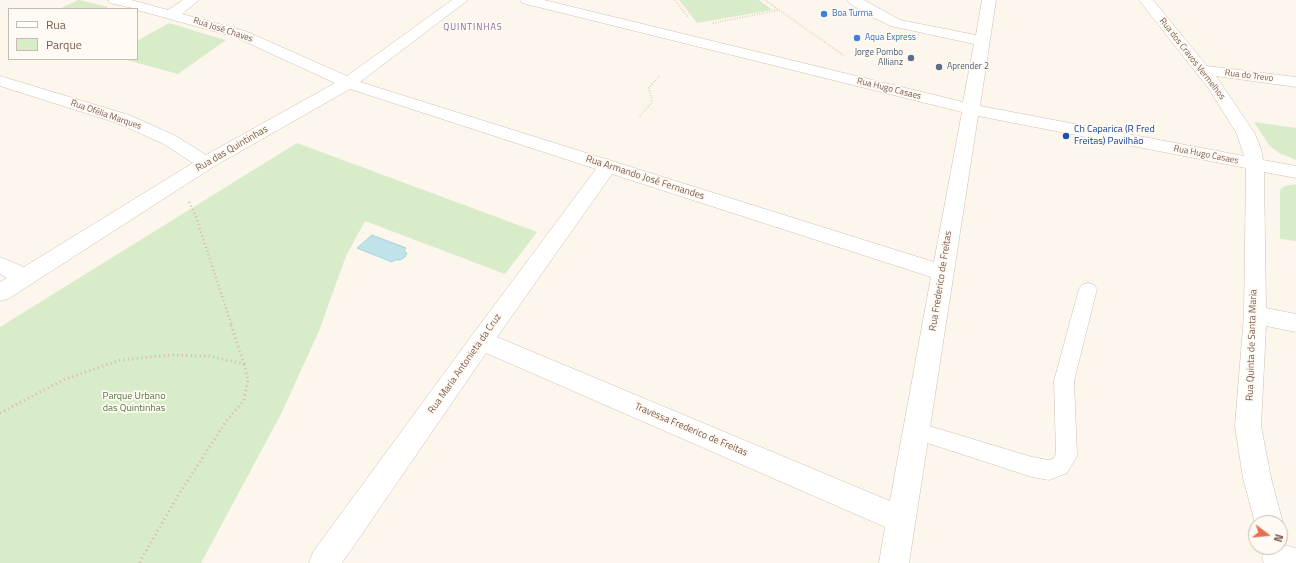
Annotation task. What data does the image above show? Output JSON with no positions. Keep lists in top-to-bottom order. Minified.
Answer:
{"streets":{"street":["Rua José Chaves","Rua dos Cravos Vermelhos","Rua do Trevo","Rua Hugo Casaes","Rua Ofélia Marques","Rua das Quintinhas","Rua Armando José Fernandes","Rua Frederico de Freitas","Rua Quinta de Santa Maria","Rua Maria Antonieta da Cruz","Travessa Frederico de Freitas"]},"crossings":[["Rua José Chaves","Rua das Quintinhas"],["Rua José Chaves","Rua Armando José Fernandes"],["Rua dos Cravos Vermelhos","Rua do Trevo"],["Rua dos Cravos Vermelhos","Rua Hugo Casaes"],["Rua dos Cravos Vermelhos","Rua Quinta de Santa Maria"],["Rua Hugo Casaes","Rua Frederico de Freitas"],["Rua Hugo Casaes","Rua Quinta de Santa Maria"],["Rua Ofélia Marques","Rua das Quintinhas"],["Rua das Quintinhas","Rua Armando José Fernandes"],["Rua Armando José Fernandes","Rua Frederico de Freitas"],["Rua Armando José Fernandes","Rua Maria Antonieta da Cruz"],["Rua Frederico de Freitas","Travessa Frederico de Freitas"],["Rua Maria Antonieta da Cruz","Travessa Frederico de Freitas"]],"districts":["QUINTINHAS"],"parks":["Parque Urbano das Quintinhas"],"places":["Boa Turma","Aqua Express","Jorge Pombo Allianz","Aprender 2","Ch Caparica (R Fred Freitas) Pavilhão"],"legend":["Rua","Parque"],"north":"right"}
